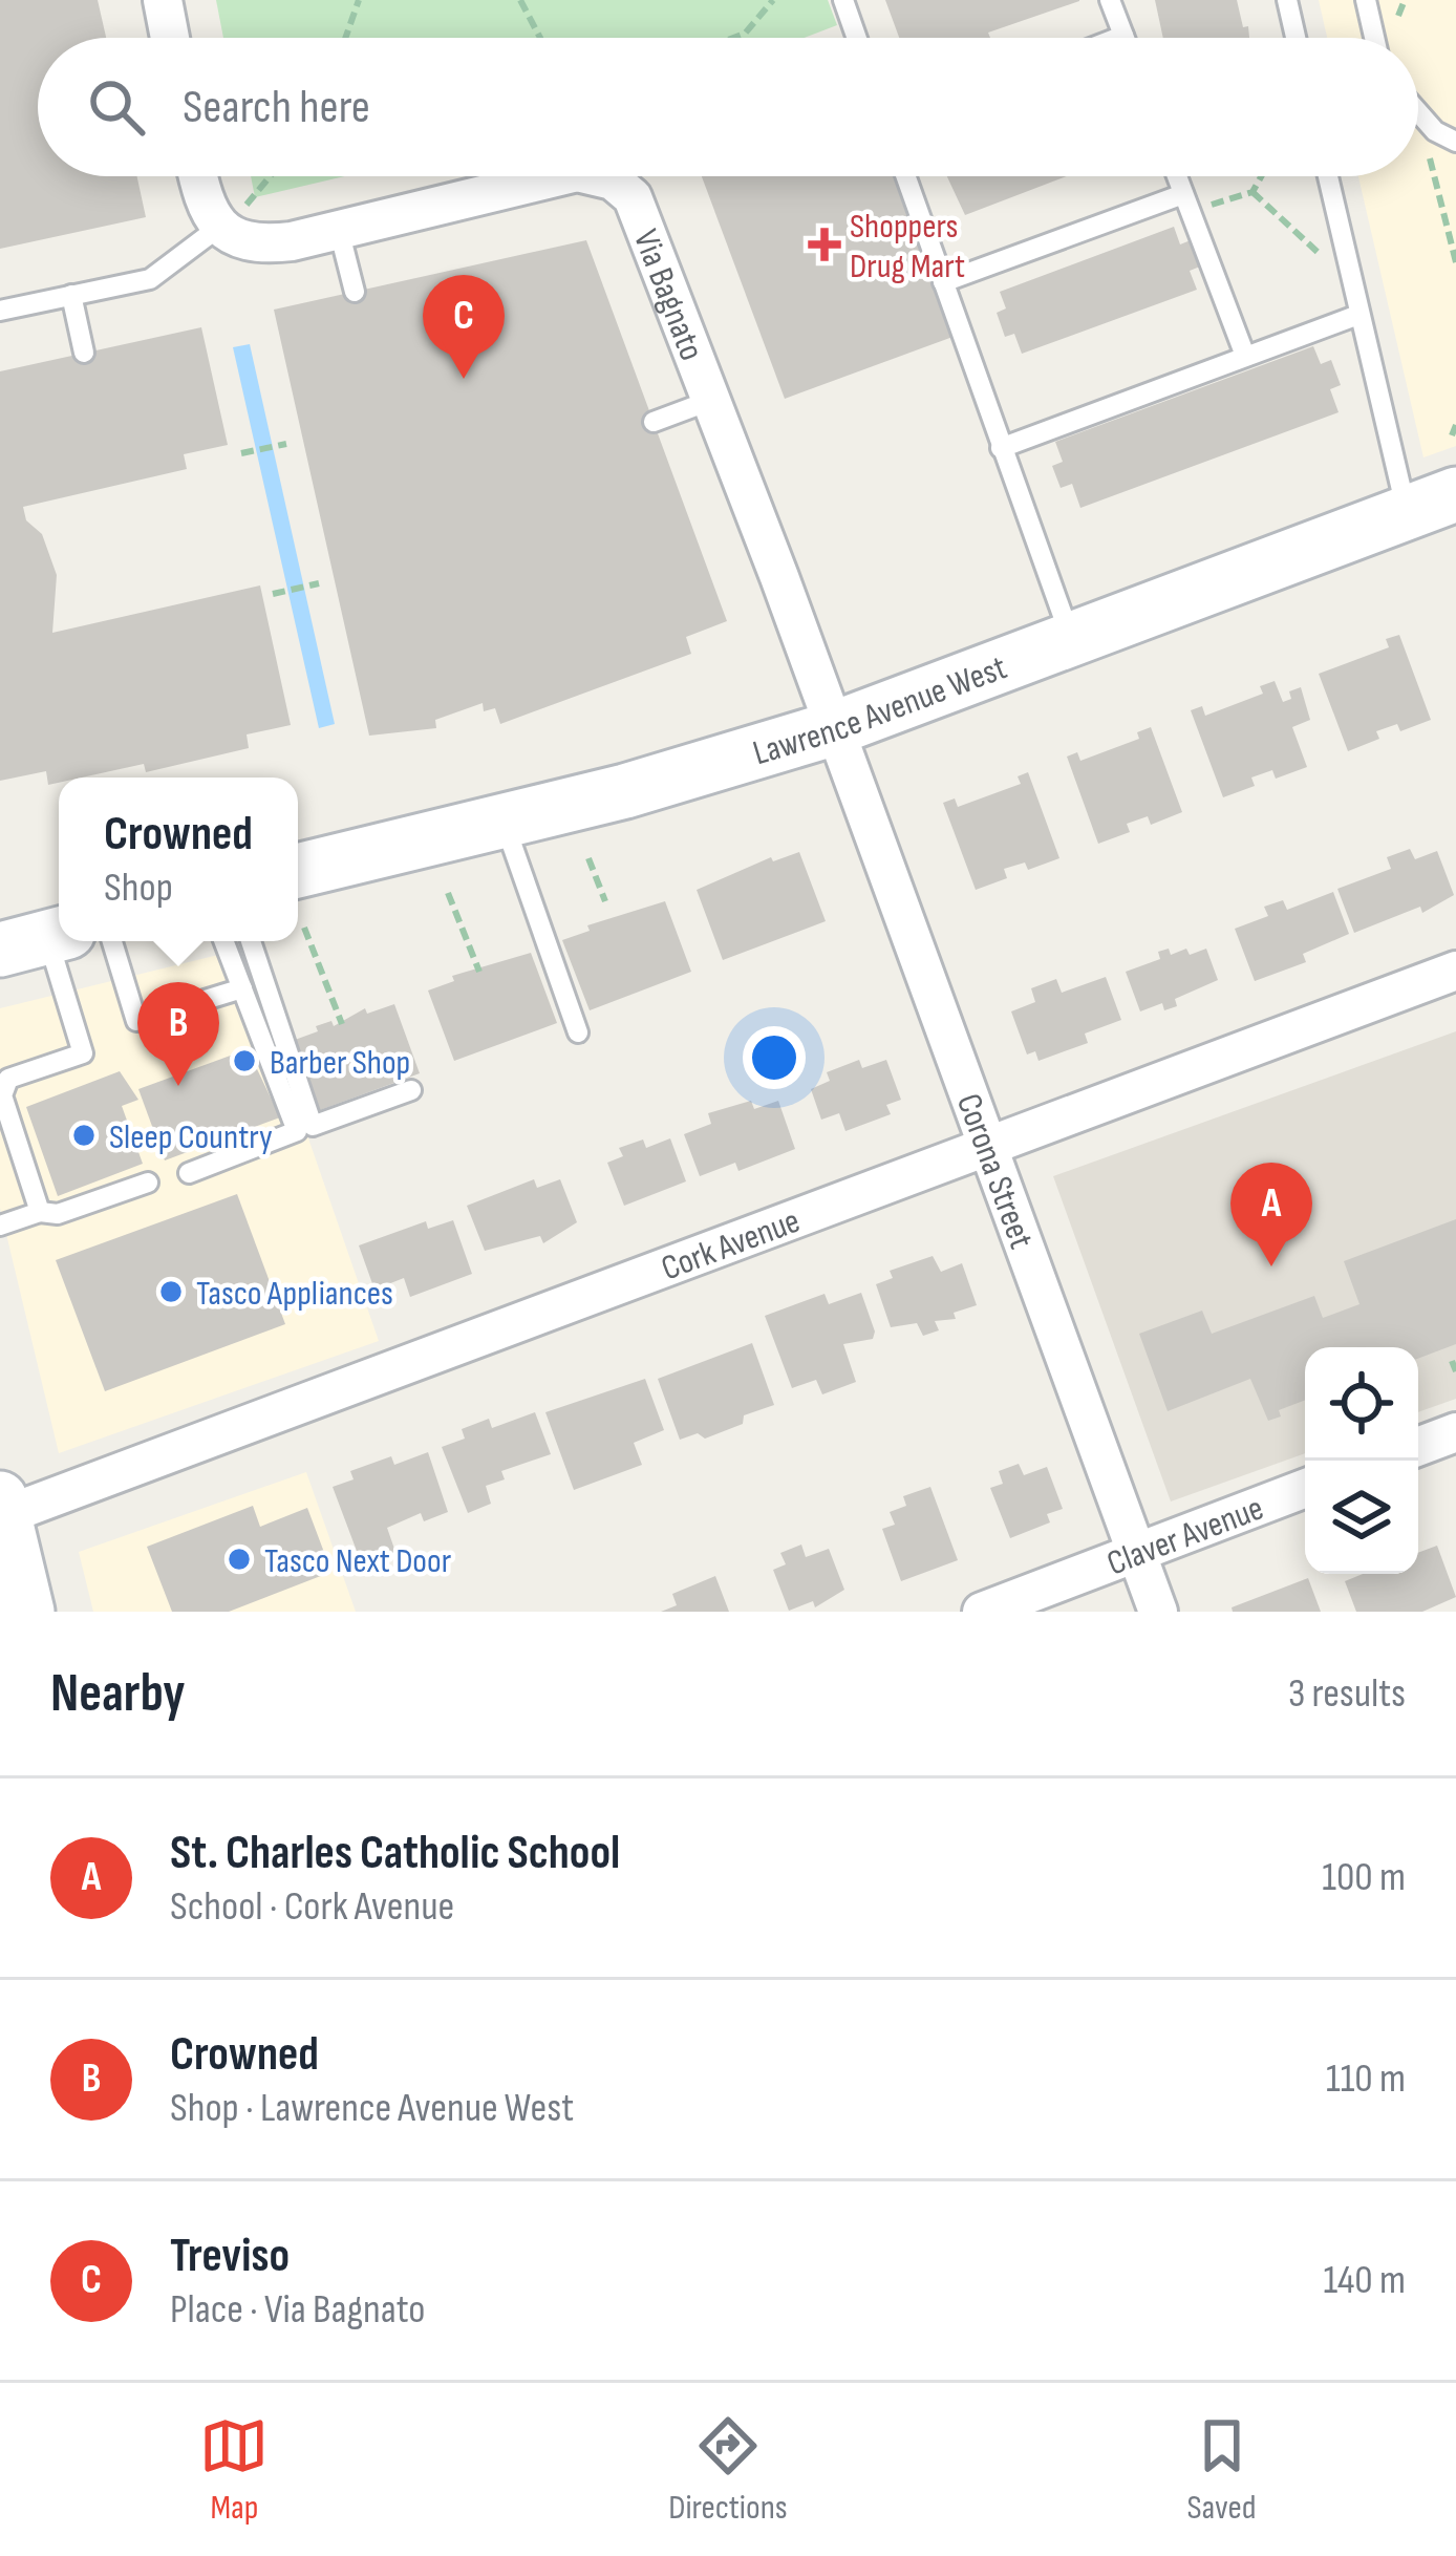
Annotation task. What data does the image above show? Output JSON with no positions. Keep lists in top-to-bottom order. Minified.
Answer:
{"streets":{"main road":["Lawrence Avenue West"],"street":["Via Bagnato","Corona Street","Cork Avenue","Claver Avenue"]},"crossings":[["Via Bagnato","Lawrence Avenue West"],["Via Bagnato","Corona Street"],["Lawrence Avenue West","Corona Street"],["Corona Street","Cork Avenue"],["Corona Street","Claver Avenue"]],"places":{"health":["Shoppers Drug Mart"],"other":["Barber Shop","Sleep Country","Tasco Appliances","Tasco Next Door"]},"page":{"search":"Search here","pins":["C","B","A"],"popup":["Crowned","Shop"],"heading":["Nearby","3 results"],"list":[{"mark":"A","name":"St. Charles Catholic School","note":"School · Cork Avenue","value":"100 m"},{"mark":"B","name":"Crowned","note":"Shop · Lawrence Avenue West","value":"110 m"},{"mark":"C","name":"Treviso","note":"Place · Via Bagnato","value":"140 m"}],"nav":["Map","Directions","Saved"]}}
